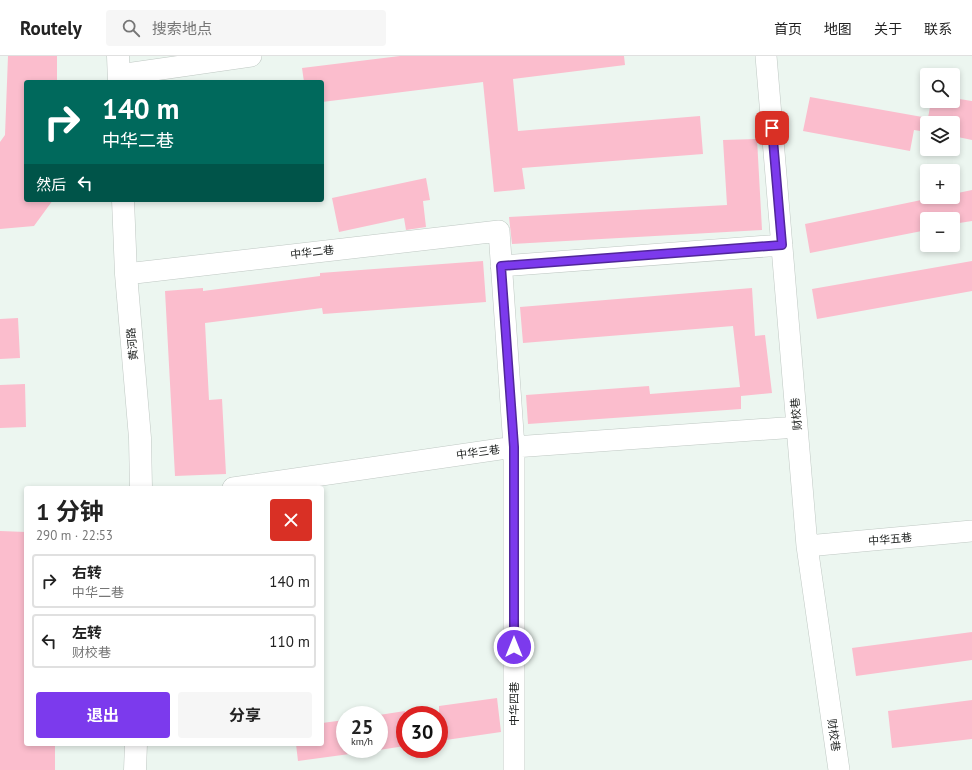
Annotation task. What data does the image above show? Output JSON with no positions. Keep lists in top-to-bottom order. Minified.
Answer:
{"streets":{"main road":["黄河路"],"street":["中华二巷","财校巷","中华三巷","中华五巷","中华四巷"]},"crossings":[["中华二巷","黄河路"],["中华二巷","中华四巷"],["财校巷","中华三巷"],["财校巷","中华五巷"],["中华三巷","中华四巷"]],"page":{"header":"Routely","search":"搜索地点","nav":["首页","地图","关于","联系"],"map_buttons":["+","−"],"turn":["140 m","中华二巷"],"then":"然后","heading":["1 分钟","290 m · 22:53"],"list":[{"name":"右转","note":"中华二巷","value":"140 m"},{"name":"左转","note":"财校巷","value":"110 m"}],"buttons":["退出","分享"],"speed":"25 km/h","limit":"30"}}
